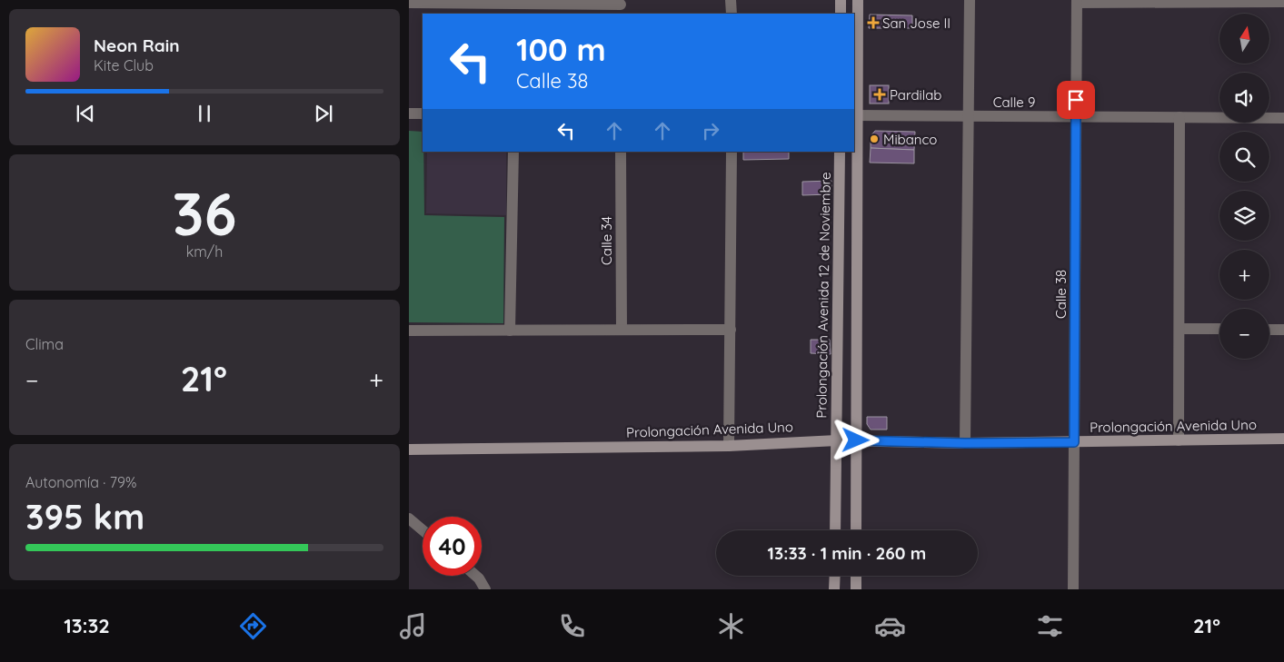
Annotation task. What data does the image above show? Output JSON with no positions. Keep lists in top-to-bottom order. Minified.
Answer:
{"streets":{"main road":["Prolongación Avenida 12 de Noviembre","Prolongación Avenida Uno"],"street":["Calle 9","Calle 34","Calle 38"]},"crossings":[["Calle 9","Calle 38"],["Calle 38","Prolongación Avenida Uno"],["Prolongación Avenida 12 de Noviembre","Prolongación Avenida Uno"]],"places":{"health":["San Jose II","Pardilab"],"other":["Mibanco"]},"north":"top","page":{"map_buttons":["+","−"],"turn":["100 m","Calle 38"],"song":["Neon Rain","Kite Club"],"tile":[["36","km/h"],"Clima",["Autonomía · 79%","395 km"]],"heat":["−","21°","+"],"limit":"40","trip":"13:33 · 1 min · 260 m","tabs":["13:32","21°"]}}
